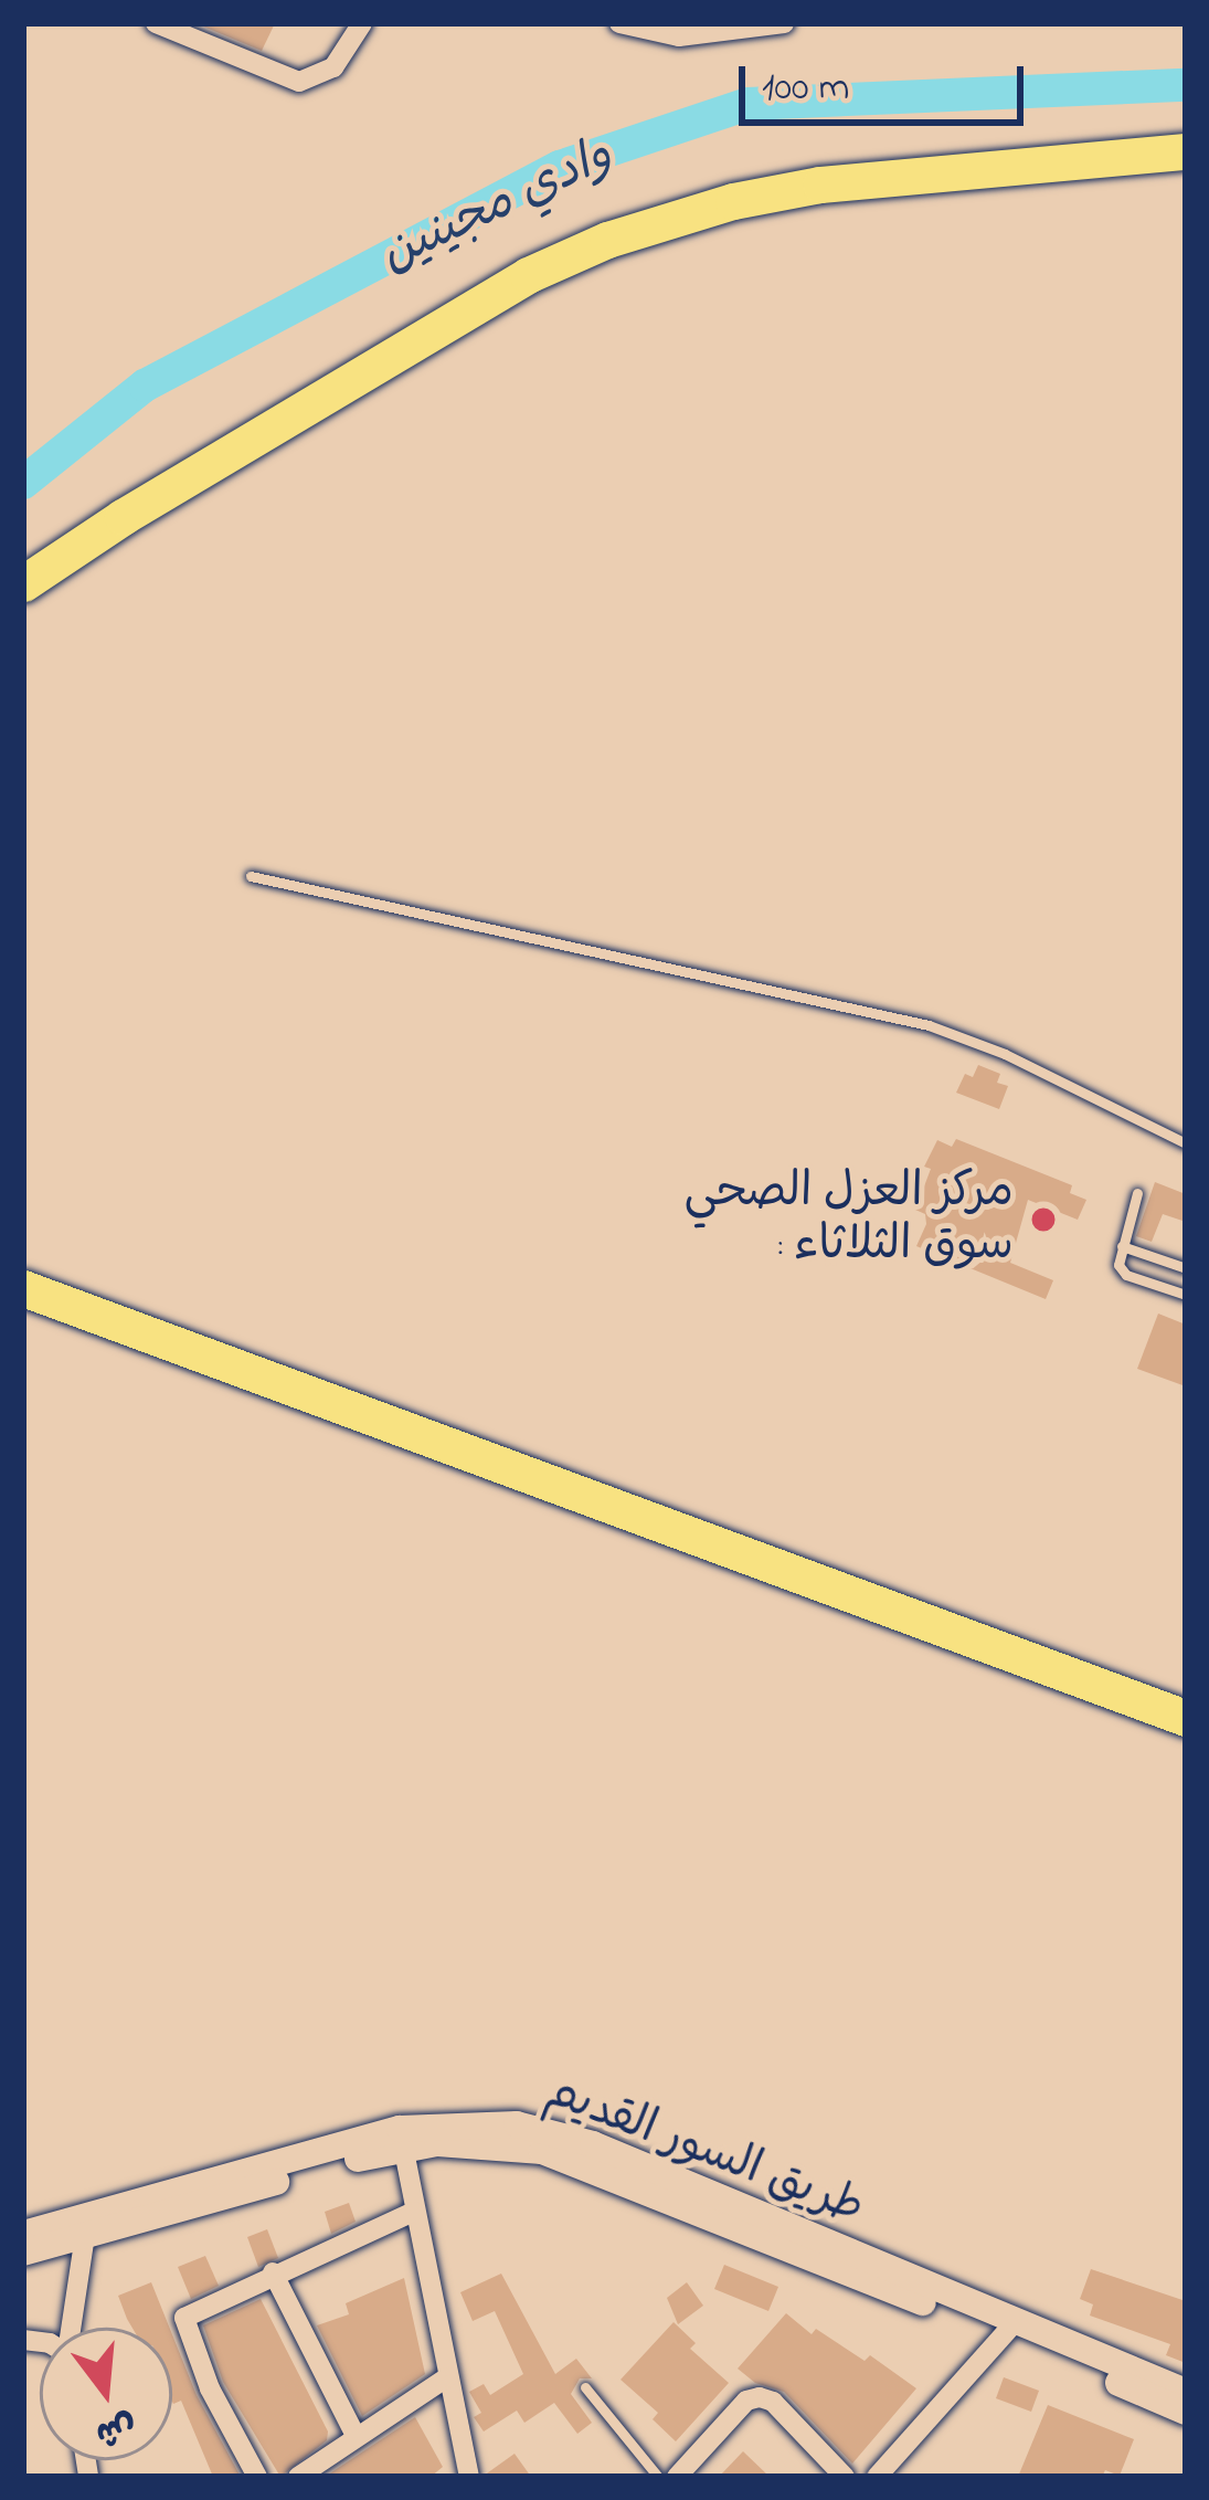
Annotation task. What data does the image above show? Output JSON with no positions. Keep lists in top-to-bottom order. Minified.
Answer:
{"streets":{"main road":["طريق السور القديم"]},"water":["وادي مجينين"],"places":["مركز العزل الصحي : سوق الثلاثاء"],"scale_bar":"100 m","north":"bottom"}
